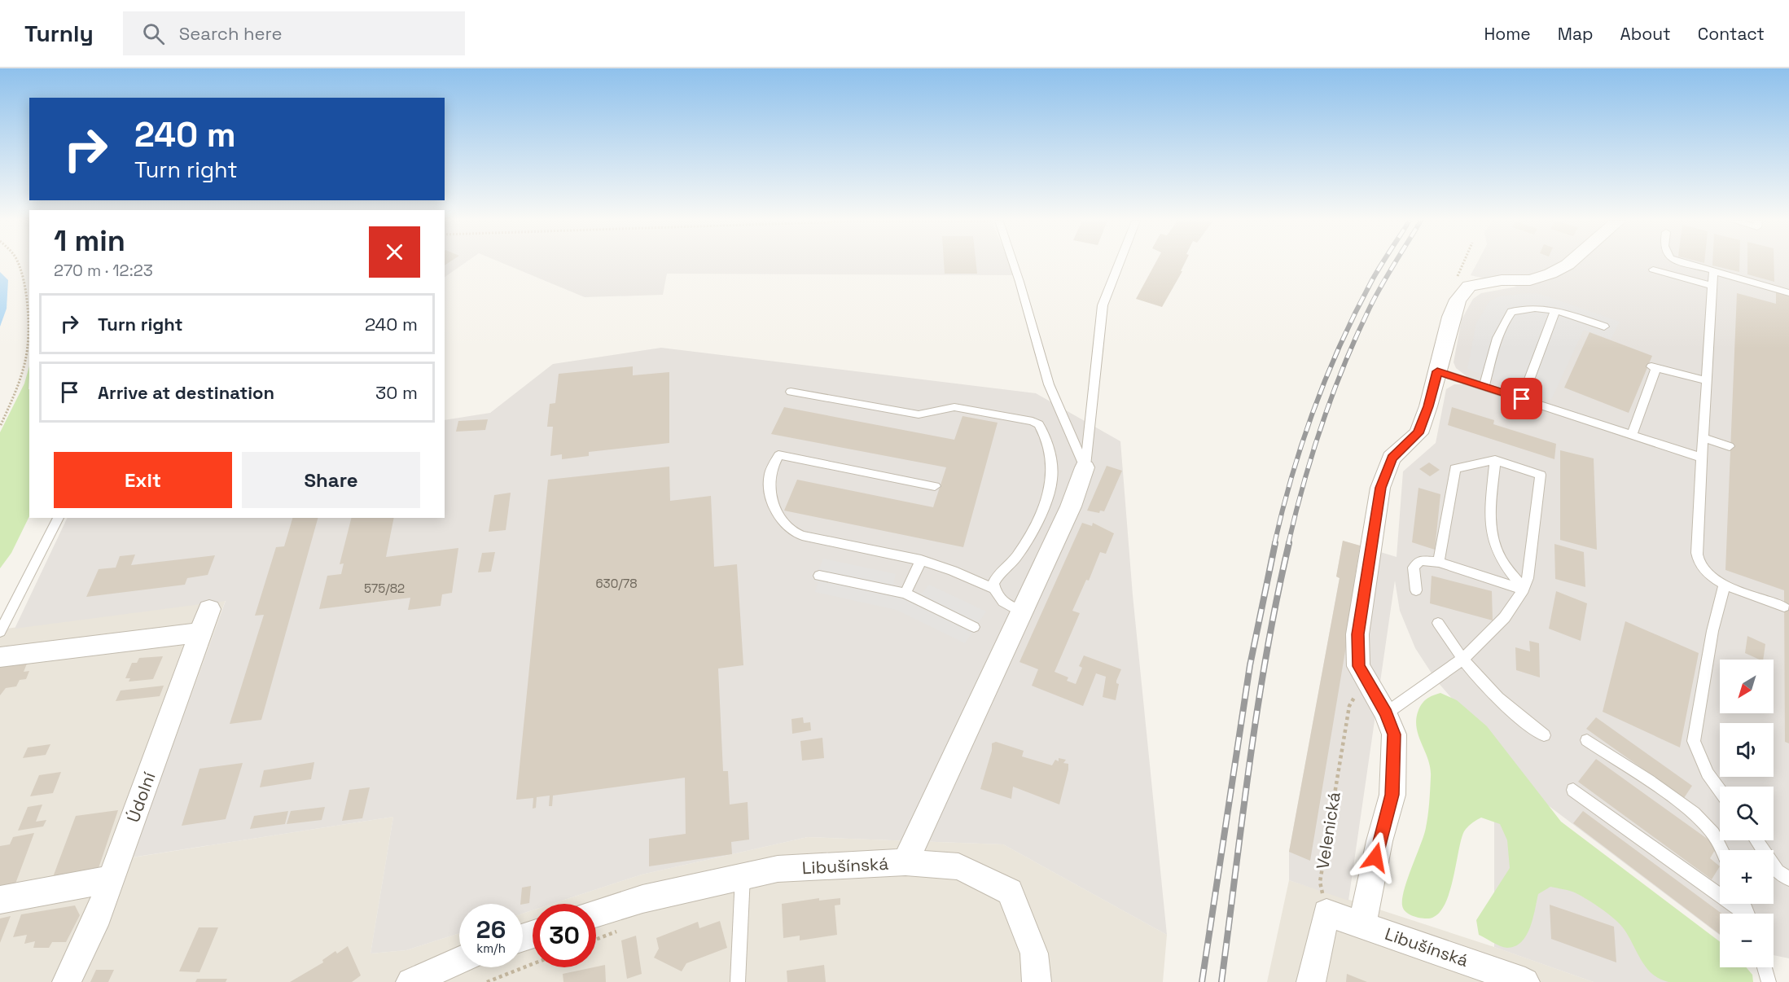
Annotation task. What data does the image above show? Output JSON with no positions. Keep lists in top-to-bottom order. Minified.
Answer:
{"streets":{"street":["Údolní","Libušínská"],"path":["Velenická"]},"crossings":[["Velenická","Libušínská"]],"house_numbers":["630/78","575/82"],"north":"bottom left","page":{"header":"Turnly","search":"Search here","nav":["Home","Map","About","Contact"],"turn":["240 m","Turn right"],"heading":["1 min","270 m · 12:23"],"list":[{"name":"Turn right","value":"240 m"},{"name":"Arrive at destination","value":"30 m"}],"buttons":["Exit","Share"],"map_buttons":["+","−"],"speed":"26 km/h","limit":"30"}}
